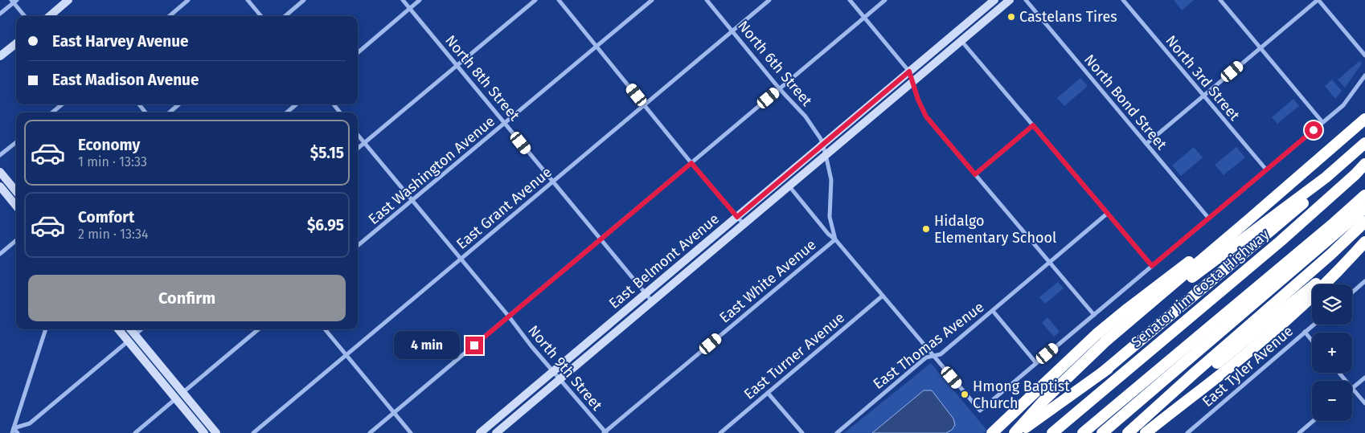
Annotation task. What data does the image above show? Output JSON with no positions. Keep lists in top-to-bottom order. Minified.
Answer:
{"streets":{"highway":["Senator Jim Costa Highway"],"main road":["East Belmont Avenue"],"street":["North 6th Street","North 8th Street","North 3rd Street","North Bond Street","East Washington Avenue","East Grant Avenue","East White Avenue","East Thomas Avenue","East Turner Avenue","East Tyler Avenue","North 9th Street"]},"crossings":[["North 6th Street","East Grant Avenue"],["North 6th Street","East Belmont Avenue"],["North 6th Street","East White Avenue"],["North 8th Street","East Washington Avenue"],["North 8th Street","East Grant Avenue"],["North 8th Street","East Belmont Avenue"],["East Washington Avenue","North 9th Street"],["East Grant Avenue","North 9th Street"],["East Belmont Avenue","North 9th Street"],["East White Avenue","North 9th Street"]],"places":["Castelans Tires","Hidalgo Elementary School","Hmong Baptist Church"],"page":{"banner":["East Harvey Avenue","East Madison Avenue"],"list":[{"name":"Economy","note":"1 min · 13:33","value":"$5.15"},{"name":"Comfort","note":"2 min · 13:34","value":"$6.95"}],"buttons":"Confirm","map_buttons":["+","−"],"bubble":"4 min"}}
